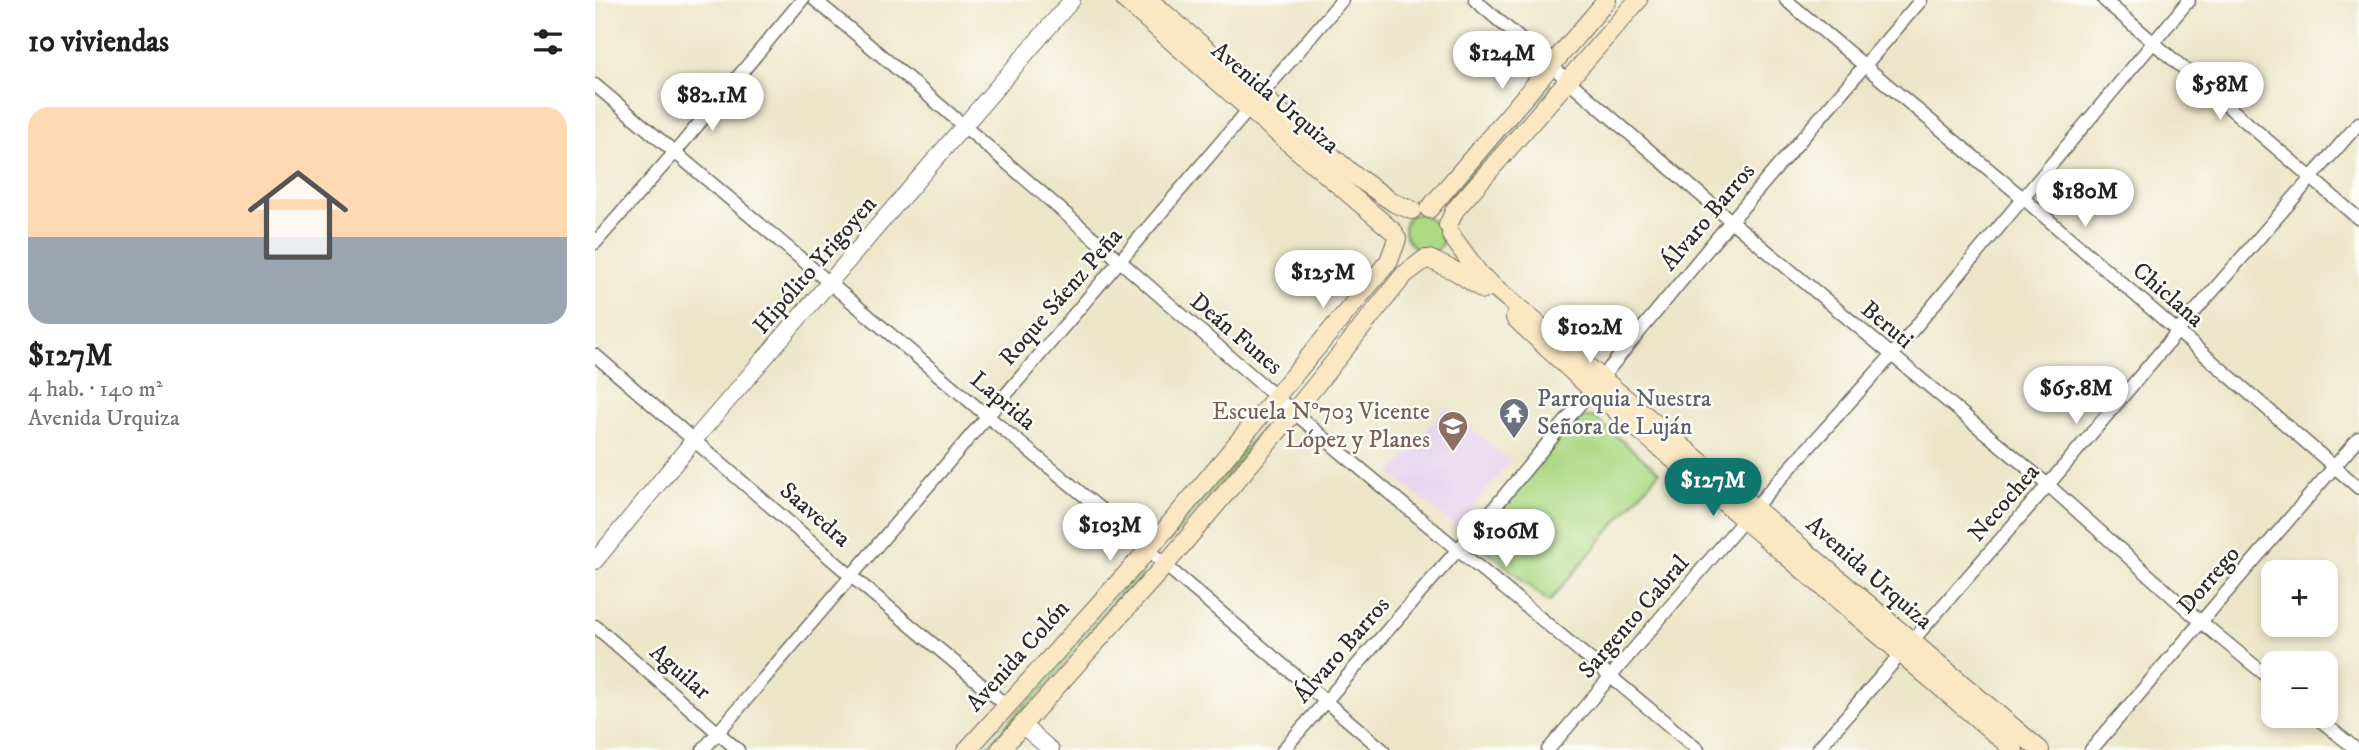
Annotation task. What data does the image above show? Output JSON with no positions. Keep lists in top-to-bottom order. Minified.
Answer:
{"streets":{"main road":["Avenida Urquiza","Avenida Colón"],"street":["Álvaro Barros","Hipólito Yrigoyen","Chiclana","Roque Sáenz Peña","Beruti","Deán Funes","Laprida","Necochea","Saavedra","Dorrego","Sargento Cabral","Aguilar"]},"crossings":[["Avenida Urquiza","Álvaro Barros"],["Avenida Urquiza","Roque Sáenz Peña"],["Avenida Urquiza","Necochea"],["Avenida Urquiza","Sargento Cabral"],["Avenida Urquiza","Avenida Colón"],["Álvaro Barros","Chiclana"],["Álvaro Barros","Beruti"],["Álvaro Barros","Deán Funes"],["Álvaro Barros","Laprida"],["Hipólito Yrigoyen","Deán Funes"],["Hipólito Yrigoyen","Laprida"],["Hipólito Yrigoyen","Saavedra"],["Chiclana","Necochea"],["Chiclana","Dorrego"],["Chiclana","Sargento Cabral"],["Roque Sáenz Peña","Deán Funes"],["Roque Sáenz Peña","Laprida"],["Roque Sáenz Peña","Saavedra"],["Roque Sáenz Peña","Aguilar"],["Beruti","Necochea"],["Beruti","Dorrego"],["Beruti","Sargento Cabral"],["Deán Funes","Sargento Cabral"],["Deán Funes","Avenida Colón"],["Laprida","Avenida Colón"],["Saavedra","Avenida Colón"]],"places":{"temple":["Parroquia Nuestra Señora de Luján"],"school or university":["Escuela N°703 Vicente López y Planes"]},"page":{"heading":"10 viviendas","price":["$124M","$58M","$82.1M","$180M","$125M","$102M","$65.8M","$127M","$103M","$106M"],"list":[{"name":"$127M","note":"4 hab. · 140 m² · Avenida Urquiza"}],"map_buttons":["+","−"]}}
